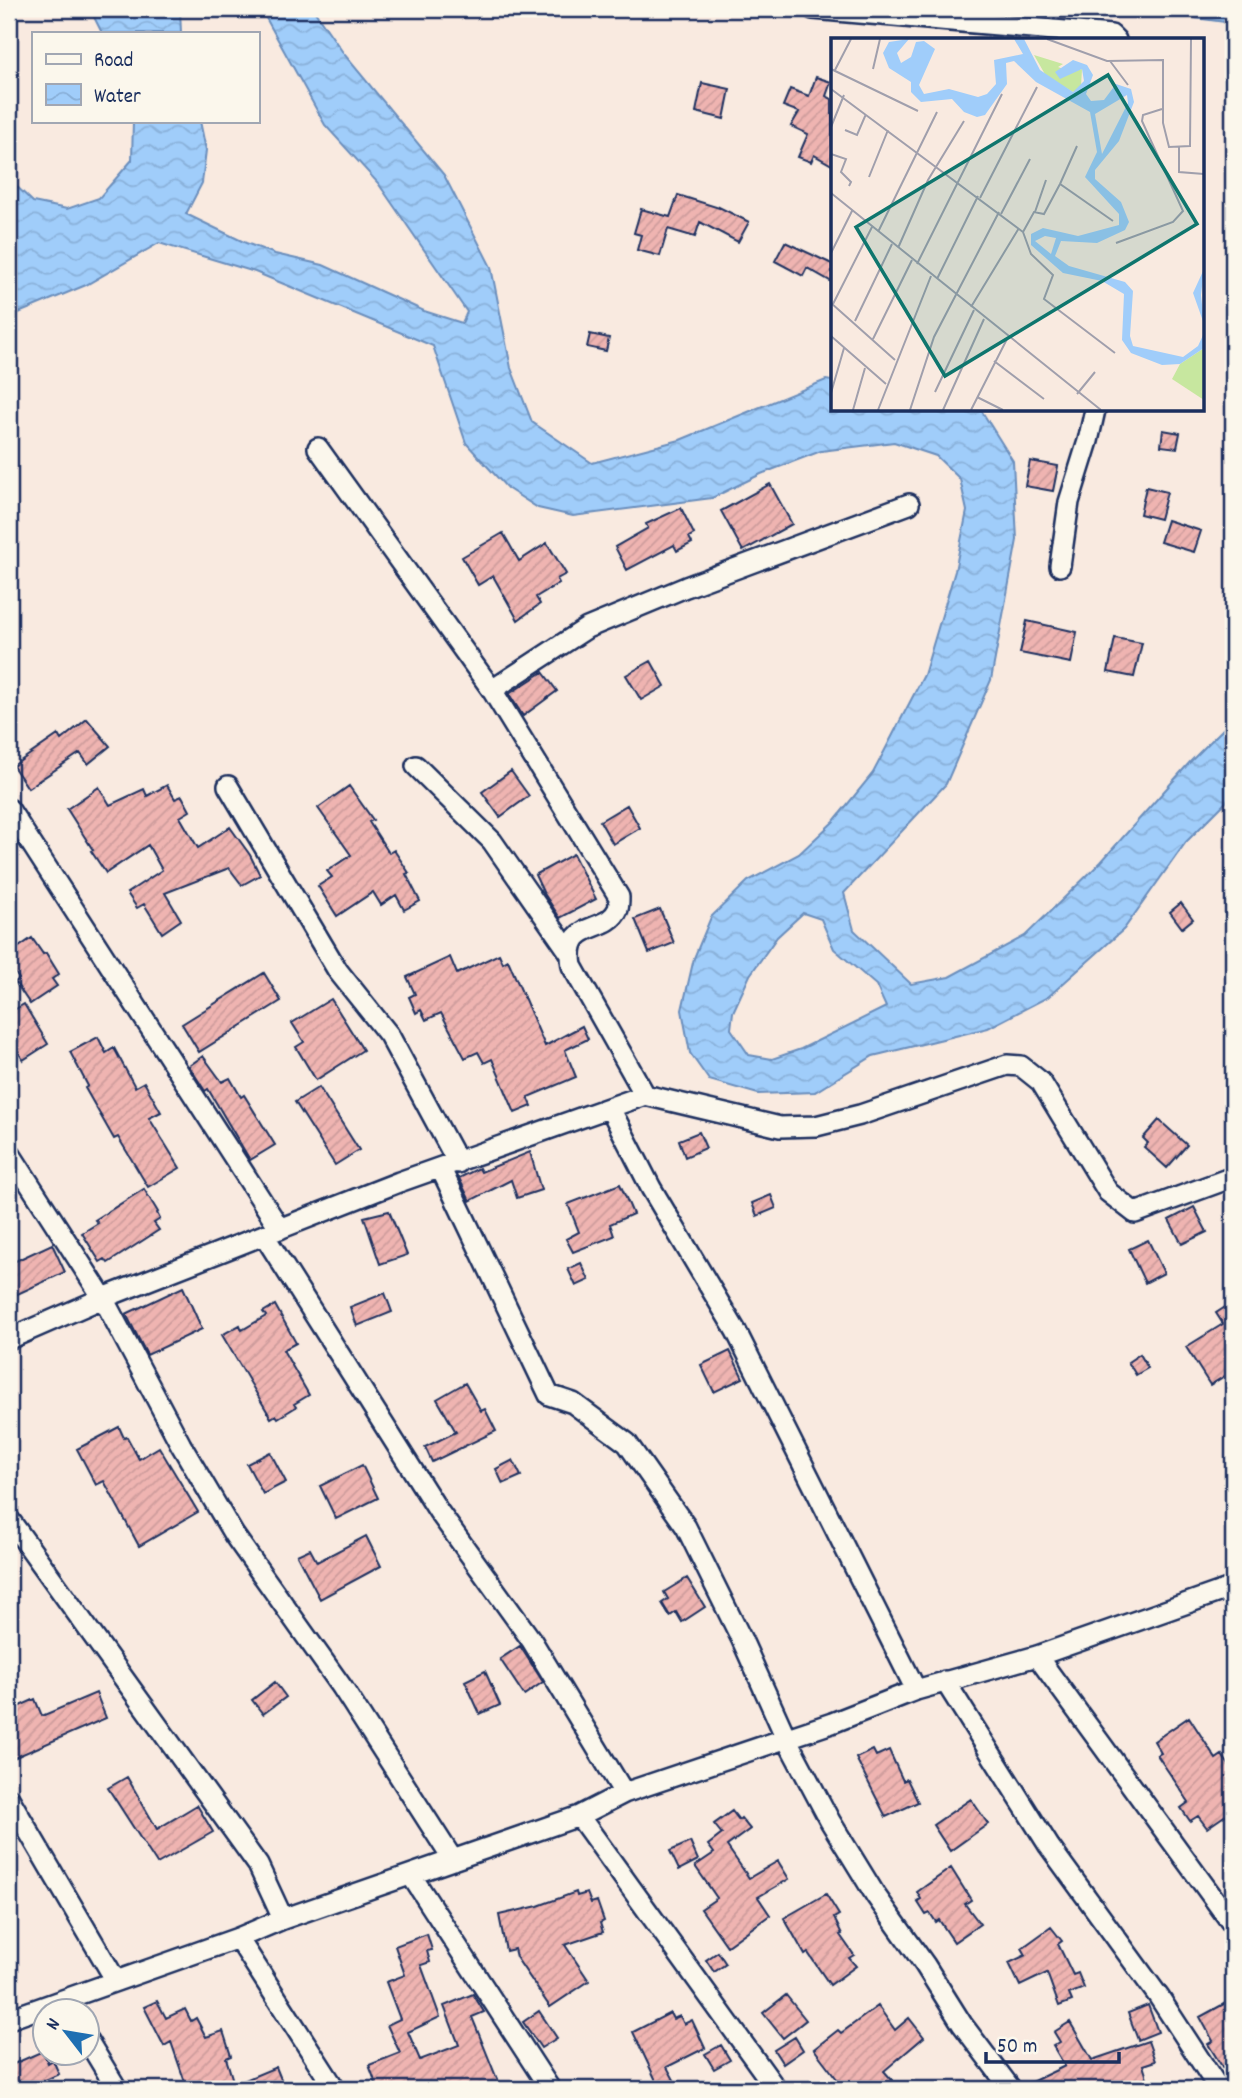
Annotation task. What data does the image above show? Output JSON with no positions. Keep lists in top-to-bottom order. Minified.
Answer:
{"legend":["Road","Water"],"scale_bar":"50 m","north":"top left"}
